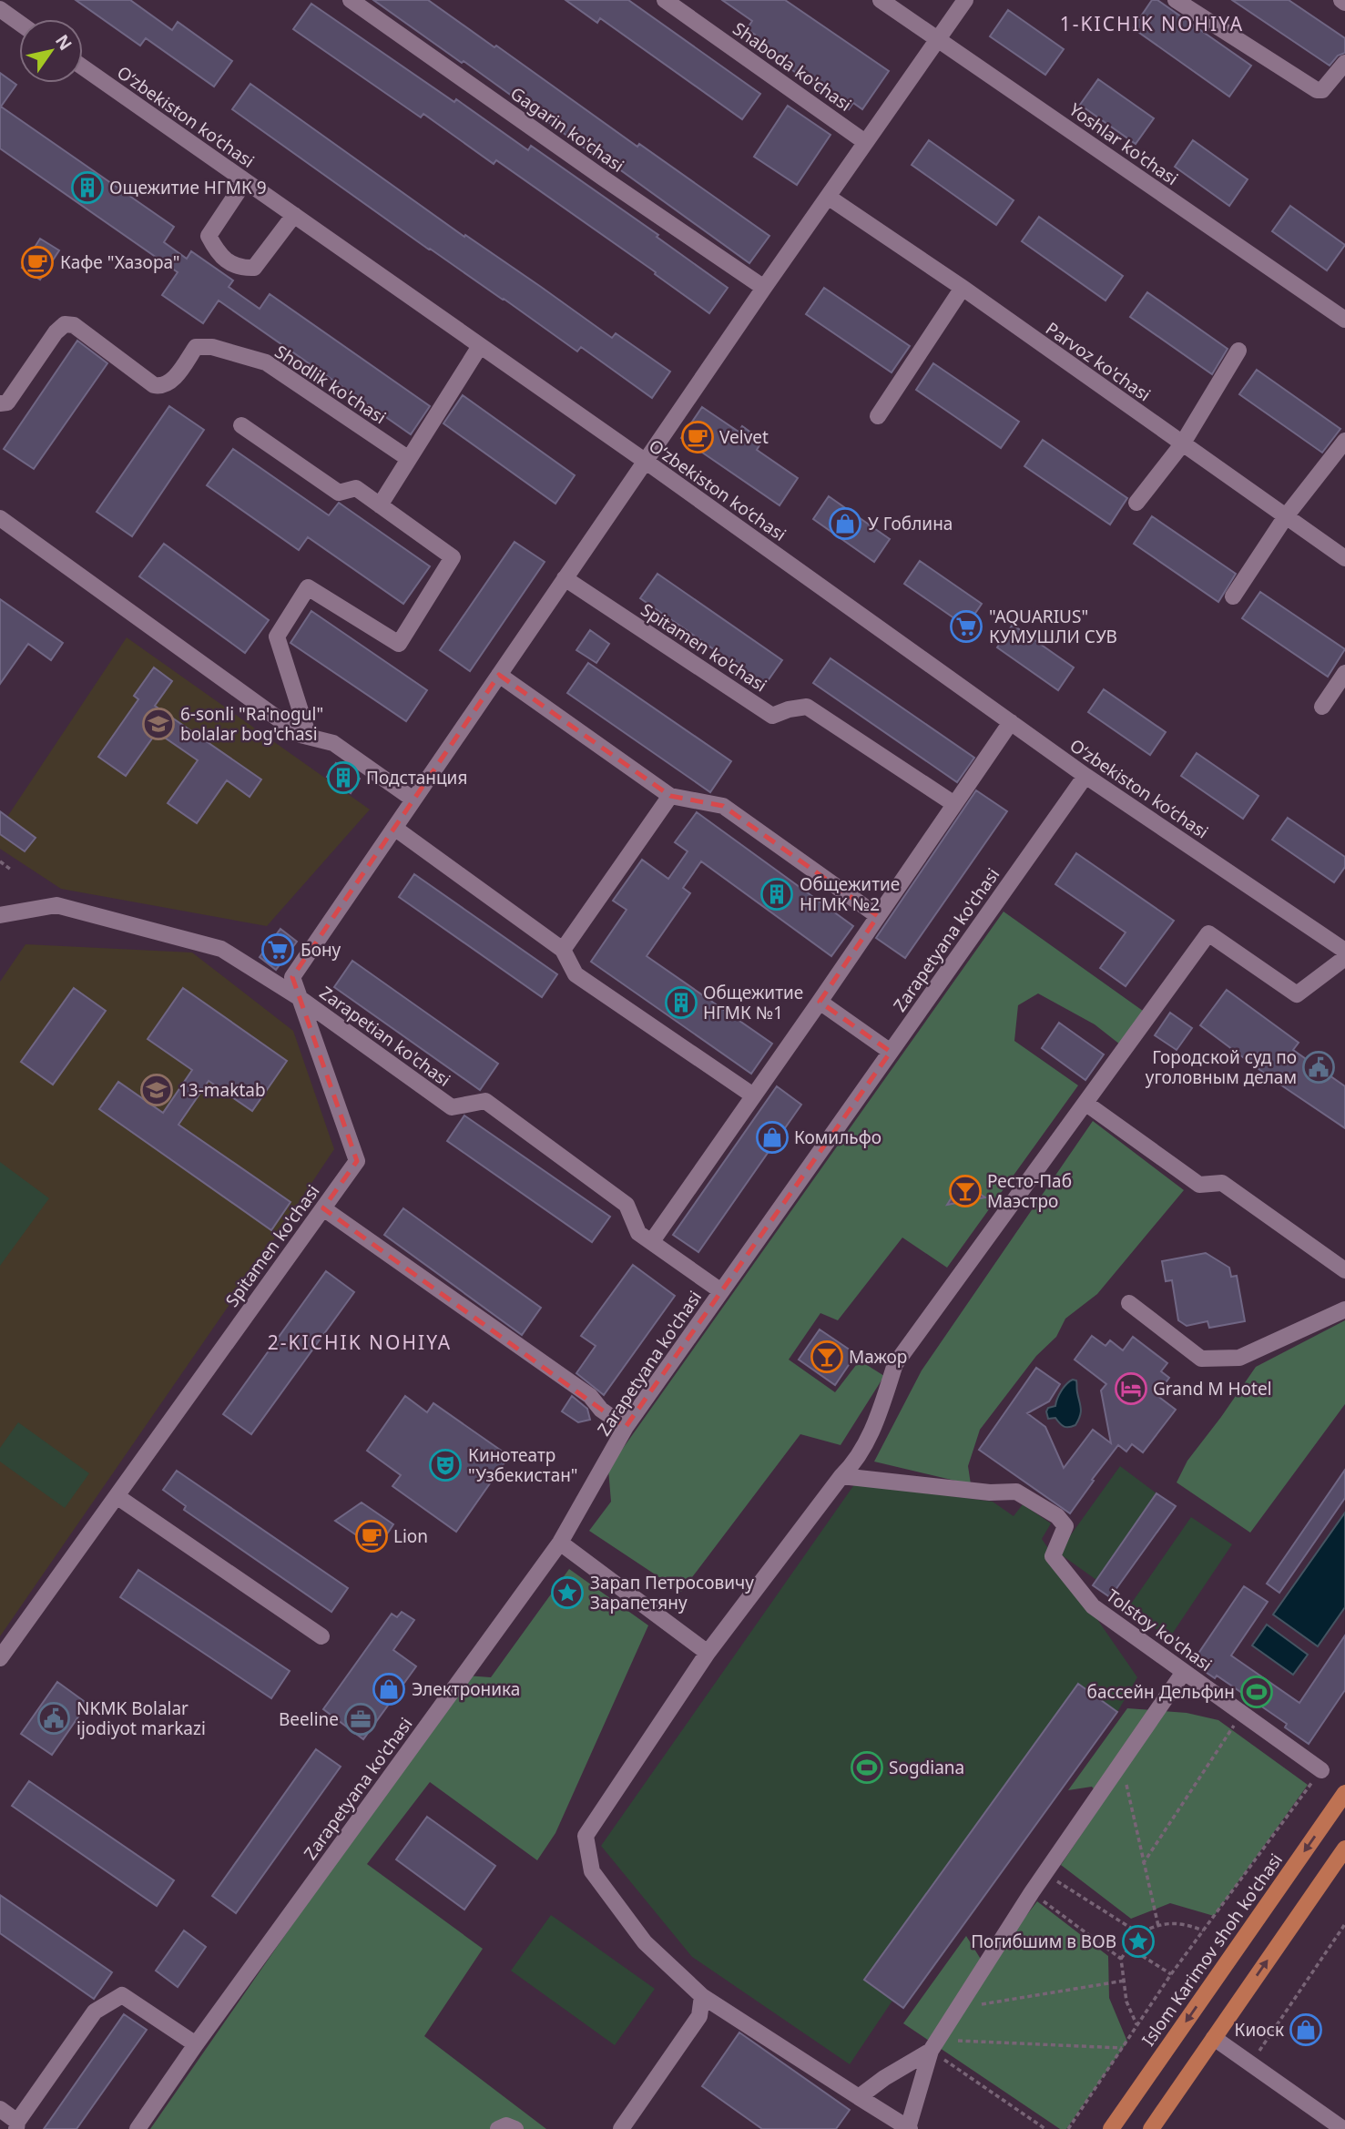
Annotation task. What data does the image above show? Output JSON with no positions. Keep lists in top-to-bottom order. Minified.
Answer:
{"streets":{"main road":["Islom Karimov shoh ko'chasi"],"street":["Shaboda ko'chasi","O‘zbekiston ko‘chasi","Gagarin ko'chasi","Yoshlar ko'chasi","Parvoz ko'chasi","Shodlik ko'chasi","Spitamen ko'chasi","Zarapetyana ko'chasi","Zarapetian ko'chasi","Tolstoy ko'chasi"]},"crossings":[["Shaboda ko'chasi","Spitamen ko'chasi"],["O‘zbekiston ko‘chasi","Spitamen ko'chasi"],["O‘zbekiston ko‘chasi","Zarapetyana ko'chasi"],["Gagarin ko'chasi","Spitamen ko'chasi"],["Yoshlar ko'chasi","Spitamen ko'chasi"],["Parvoz ko'chasi","Spitamen ko'chasi"],["Spitamen ko'chasi","Zarapetian ko'chasi"],["Zarapetyana ko'chasi","Zarapetian ko'chasi"]],"districts":["1-KICHIK NOHIYA","2-KICHIK NOHIYA"],"places":{"building":["Ощежитие НГМК 9","Подстанция","Общежитие НГМК №2","Общежитие НГМК №1"],"cafe":["Кафе \"Хазора\"","Velvet","Lion"],"shop":["У Гоблина","Комильфо","Электроника","Киоск"],"supermarket":["\"AQUARIUS\" КУМУШЛИ СУВ","Бону"],"school or university":["6-sonli \"Ra'nogul\" bolalar bog'chasi","13-maktab"],"public building":["Городской суд по уголовным делам","NKMK Bolalar ijodiyot markazi"],"bar":["Ресто-Паб Маэстро","Мажор"],"hotel":["Grand M Hotel"],"theatre":["Кинотеатр \"Узбекистан\""],"place":["Зарап Петросовичу Зарапетяну","Погибшим в ВОВ"],"sports":["бассейн Дельфин","Sogdiana"],"office":["Beeline"]},"north":"top right"}
